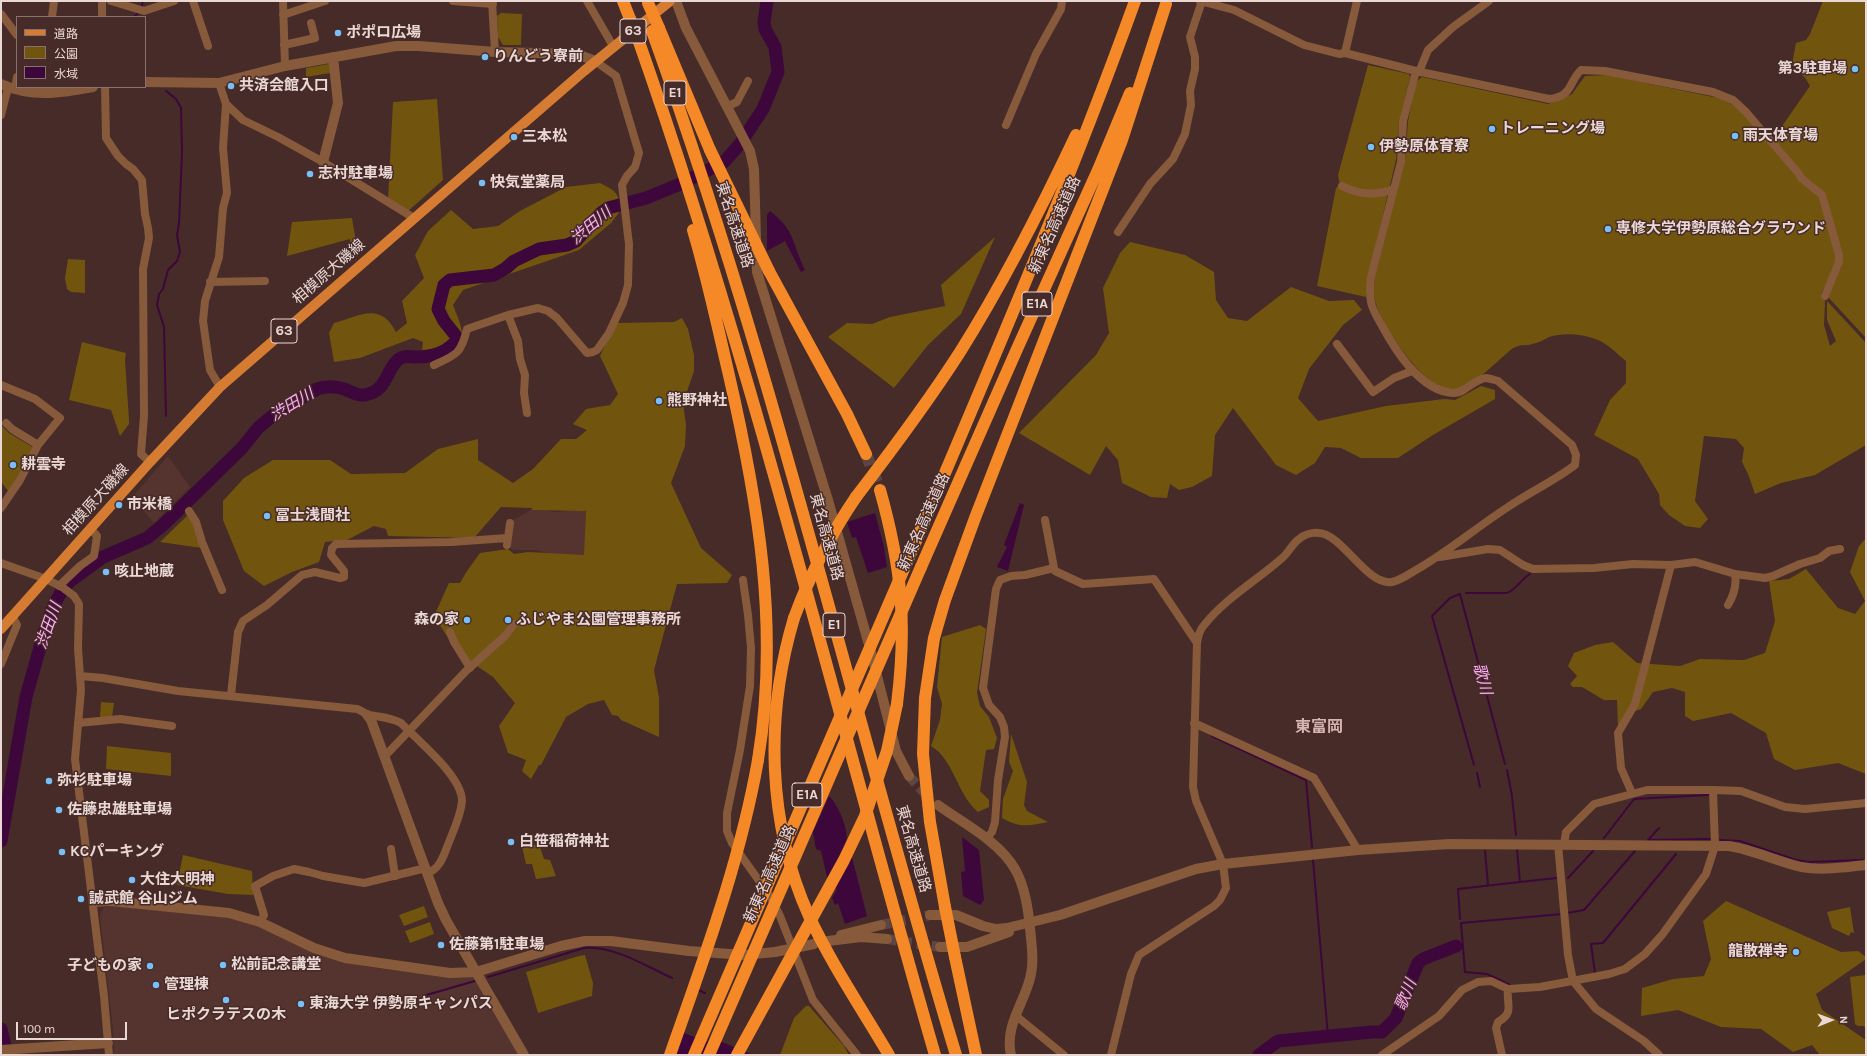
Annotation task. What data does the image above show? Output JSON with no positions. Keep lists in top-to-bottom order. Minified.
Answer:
{"streets":{"highway":["E1","東名高速道路","新東名高速道路","E1A"],"main road":["63","相模原大磯線"]},"crossings":[["E1","東名高速道路"]],"districts":["東富岡"],"water":["渋田川","歌川"],"places":["ポポロ広場","りんどう寮前","第3駐車場","共済会館入口","トレーニング場","雨天体育場","三本松","伊勢原体育寮","志村駐車場","快気堂薬局","専修大学伊勢原総合グラウンド","熊野神社","耕雲寺","市米橋","冨士浅間社","咳止地蔵","森の家","ふじやま公園管理事務所","弥杉駐車場","佐藤忠雄駐車場","白笹稲荷神社","KCパーキング","大住大明神","誠武館 谷山ジム","佐藤第1駐車場","龍散禅寺","松前記念講堂","子どもの家","管理棟","ヒポクラテスの木","東海大学 伊勢原キャンパス"],"legend":["道路","公園","水域"],"scale_bar":"100 m","north":"right"}
